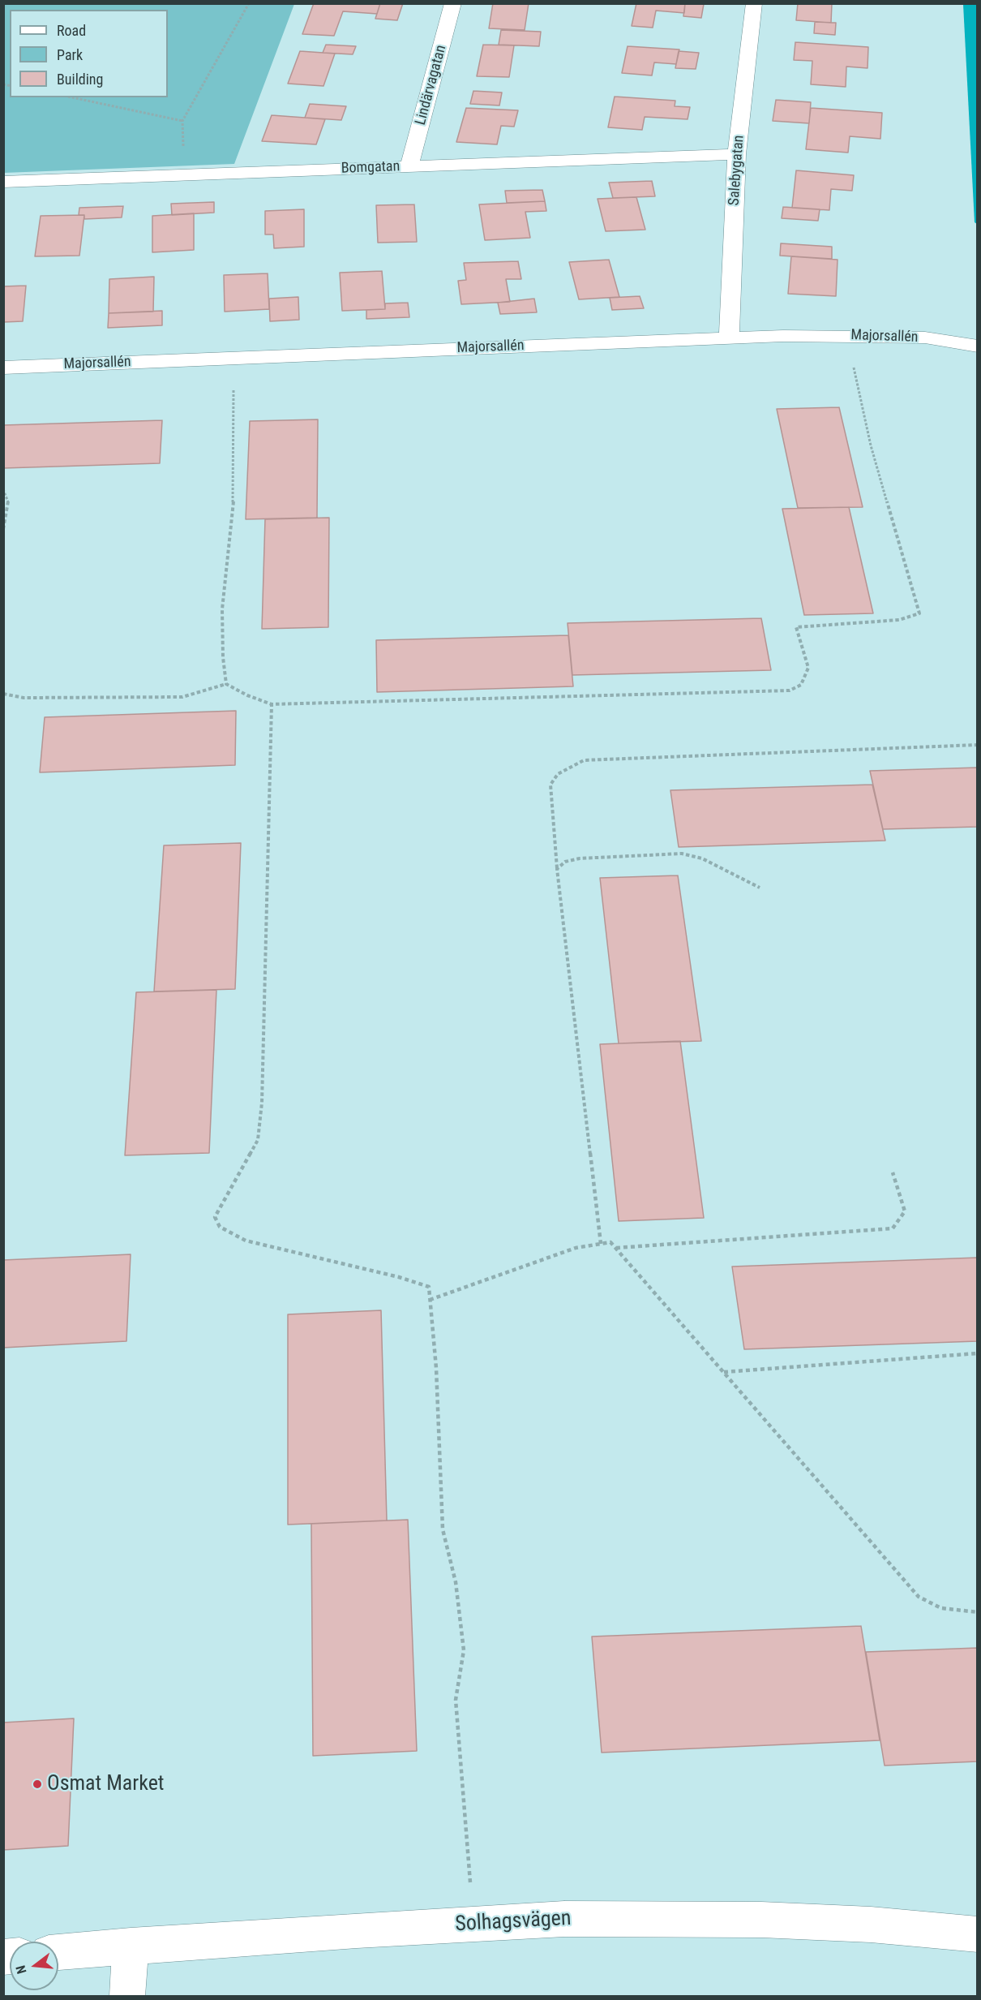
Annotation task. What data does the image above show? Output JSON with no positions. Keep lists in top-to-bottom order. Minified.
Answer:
{"streets":{"street":["Lindärvagatan","Bomgatan","Salebygatan","Majorsallén","Solhagsvägen"]},"crossings":[["Lindärvagatan","Bomgatan"],["Bomgatan","Salebygatan"],["Salebygatan","Majorsallén"]],"places":["Osmat Market"],"legend":["Road","Park","Building"],"north":"left"}
